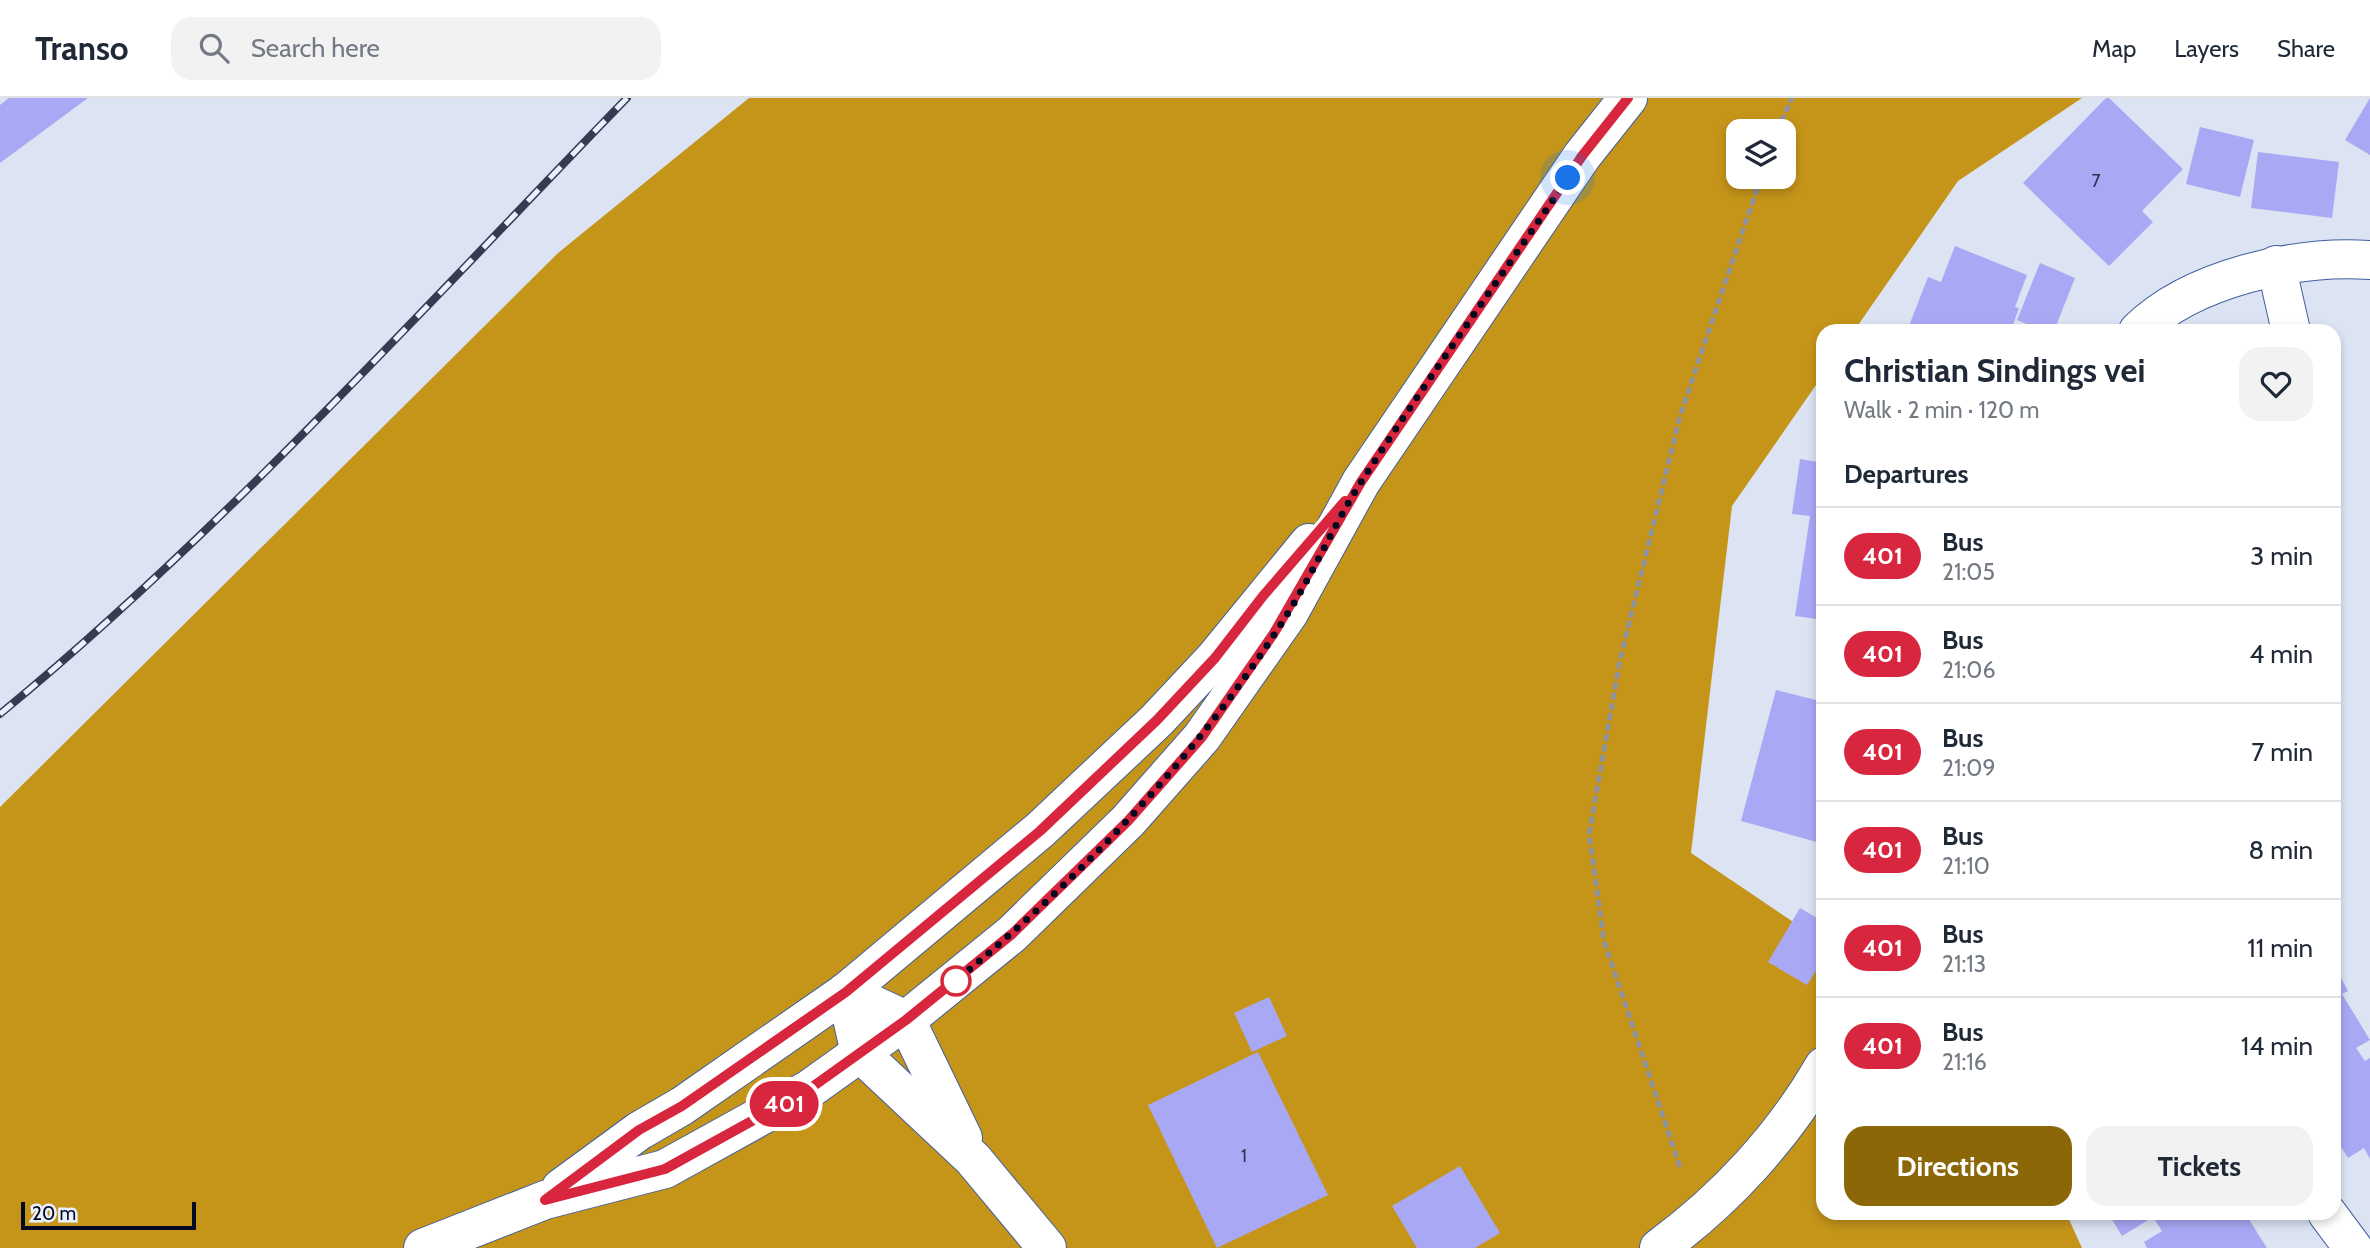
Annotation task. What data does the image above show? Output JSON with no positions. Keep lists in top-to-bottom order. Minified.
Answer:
{"lines":["bus line 401"],"house_numbers":["7","1"],"scale_bar":"20 m","page":{"header":"Transo","search":"Search here","nav":["Map","Layers","Share"],"on_map":"401","heading":[["Christian Sindings vei","Walk · 2 min · 120 m"],"Departures"],"list":[{"mark":"401","name":"Bus","note":"21:05","value":"3 min"},{"mark":"401","name":"Bus","note":"21:06","value":"4 min"},{"mark":"401","name":"Bus","note":"21:09","value":"7 min"},{"mark":"401","name":"Bus","note":"21:10","value":"8 min"},{"mark":"401","name":"Bus","note":"21:13","value":"11 min"},{"mark":"401","name":"Bus","note":"21:16","value":"14 min"}],"buttons":["Directions","Tickets"],"scale":"20 m"}}
